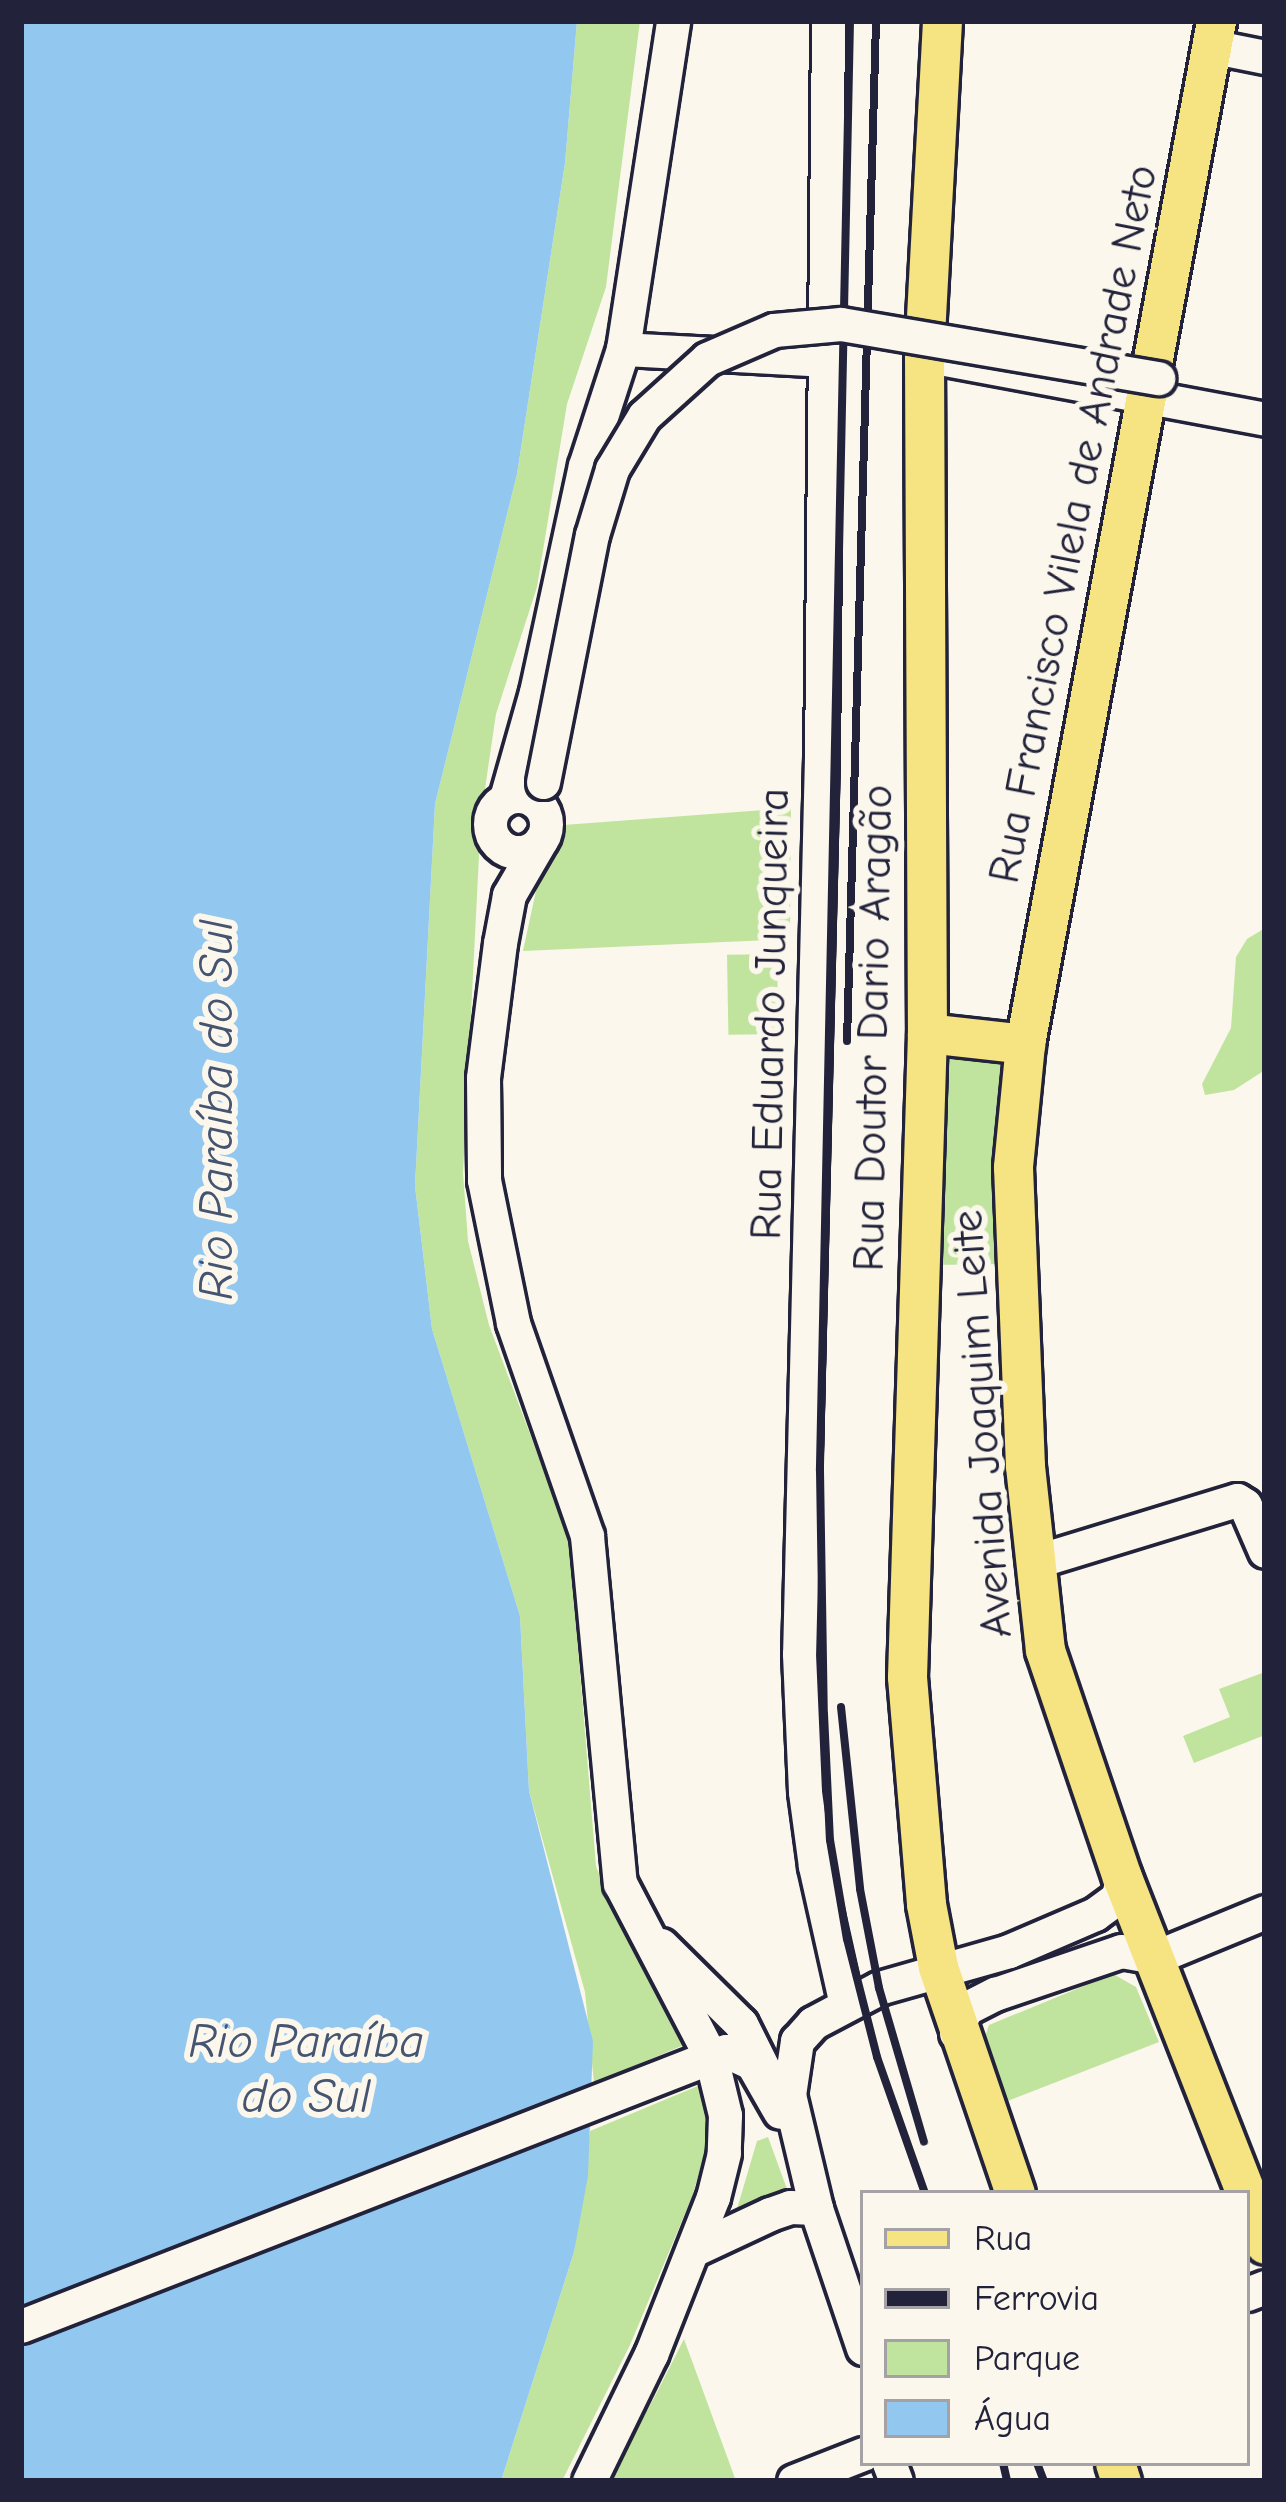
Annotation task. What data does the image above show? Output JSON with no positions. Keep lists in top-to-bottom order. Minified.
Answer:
{"streets":{"main road":["Rua Francisco Vilela de Andrade Neto","Rua Doutor Dario Aragão","Avenida Joaquim Leite"],"street":["Rua Eduardo Junqueira"]},"crossings":[["Rua Francisco Vilela de Andrade Neto","Avenida Joaquim Leite"]],"water":["Rio Paraíba do Sul"],"legend":["Rua","Ferrovia","Parque","Água"]}
